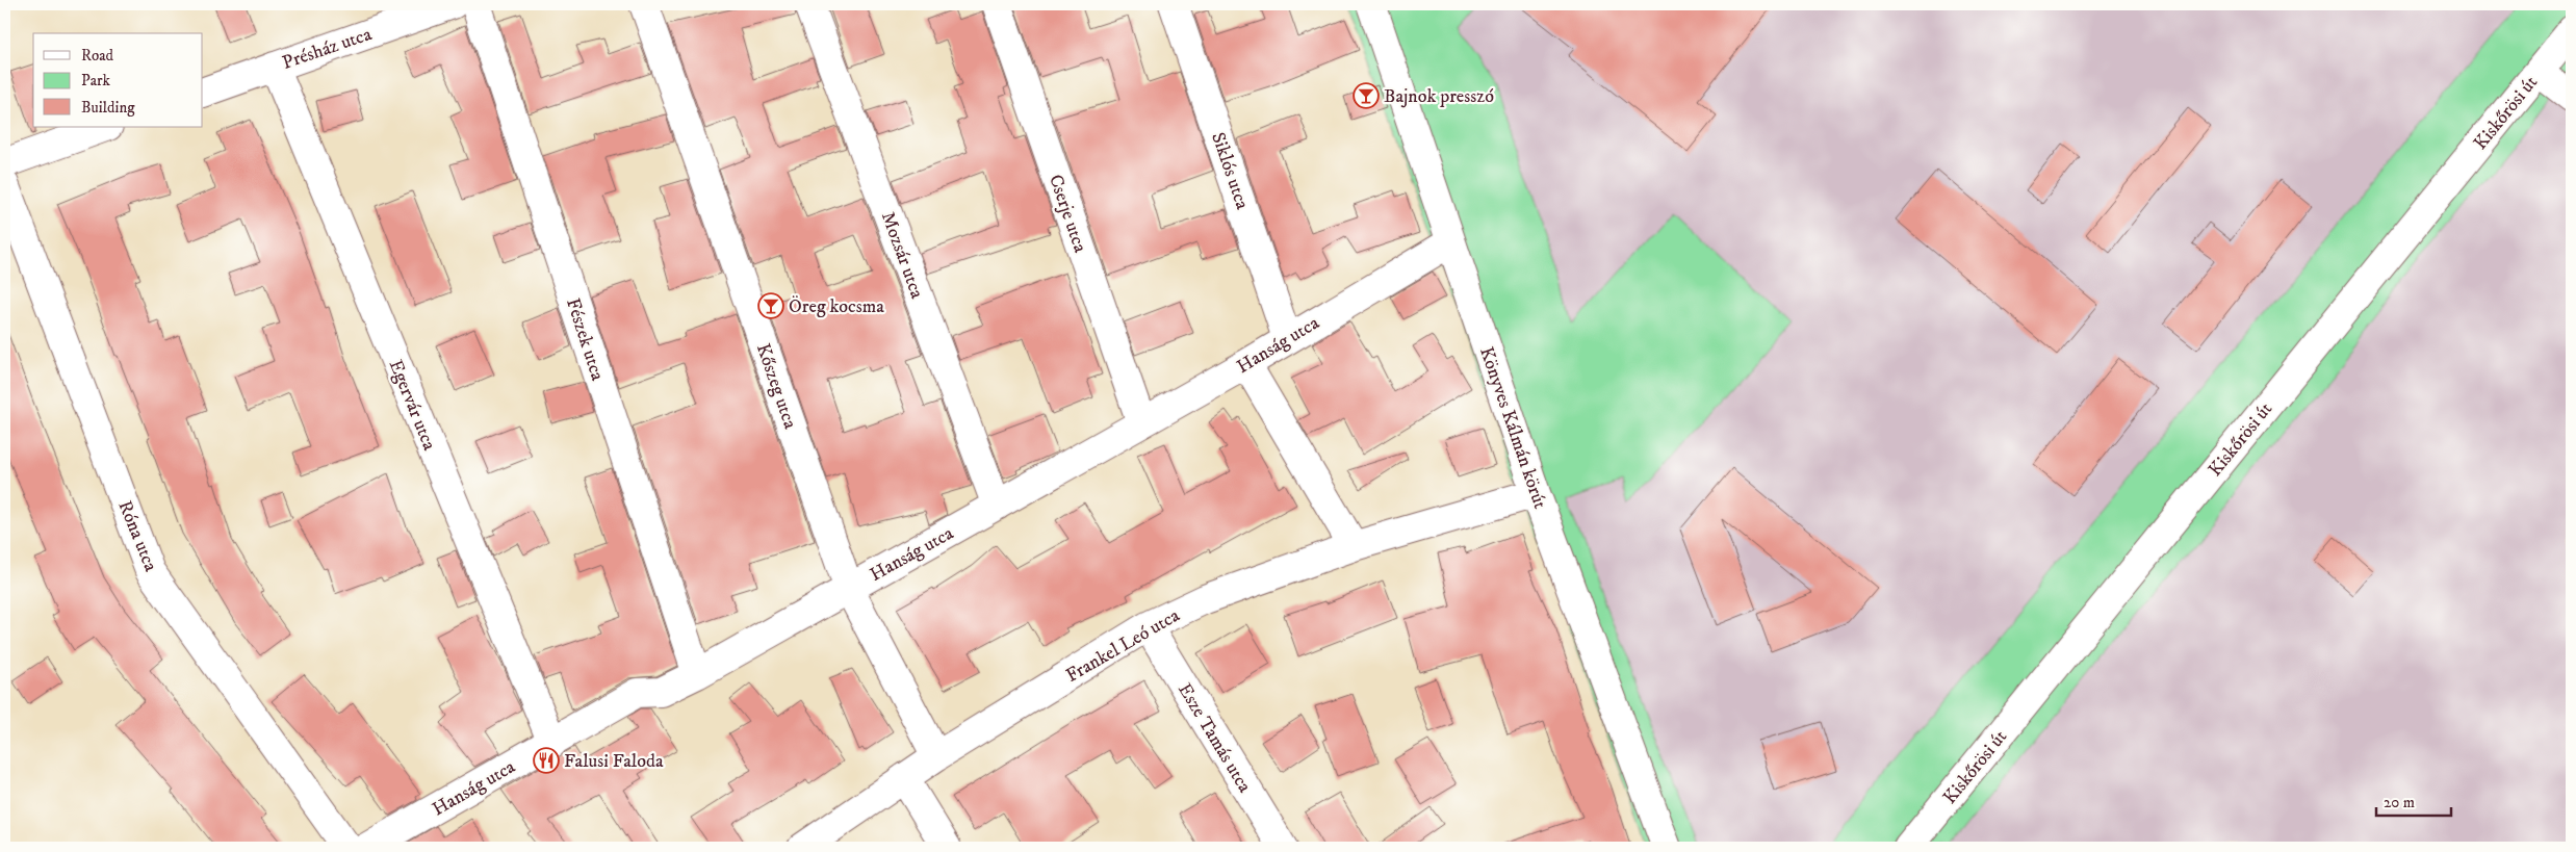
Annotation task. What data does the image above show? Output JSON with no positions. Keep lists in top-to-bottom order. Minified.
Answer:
{"streets":{"street":["Présház utca","Kiskőrösi út","Siklós utca","Cserje utca","Mozsár utca","Fészek utca","Hanság utca","Kőszeg utca","Egervár utca","Könyves Kálmán körút","Róna utca","Frankel Leó utca","Esze Tamás utca"]},"crossings":[["Présház utca","Egervár utca"],["Siklós utca","Hanság utca"],["Cserje utca","Hanság utca"],["Mozsár utca","Hanság utca"],["Fészek utca","Hanság utca"],["Hanság utca","Kőszeg utca"],["Hanság utca","Egervár utca"],["Hanság utca","Könyves Kálmán körút"],["Kőszeg utca","Frankel Leó utca"],["Könyves Kálmán körút","Frankel Leó utca"],["Frankel Leó utca","Esze Tamás utca"]],"places":{"bar":["Bajnok presszó","Öreg kocsma"],"restaurant":["Falusi Faloda"]},"legend":["Road","Park","Building"],"scale_bar":"20 m"}
